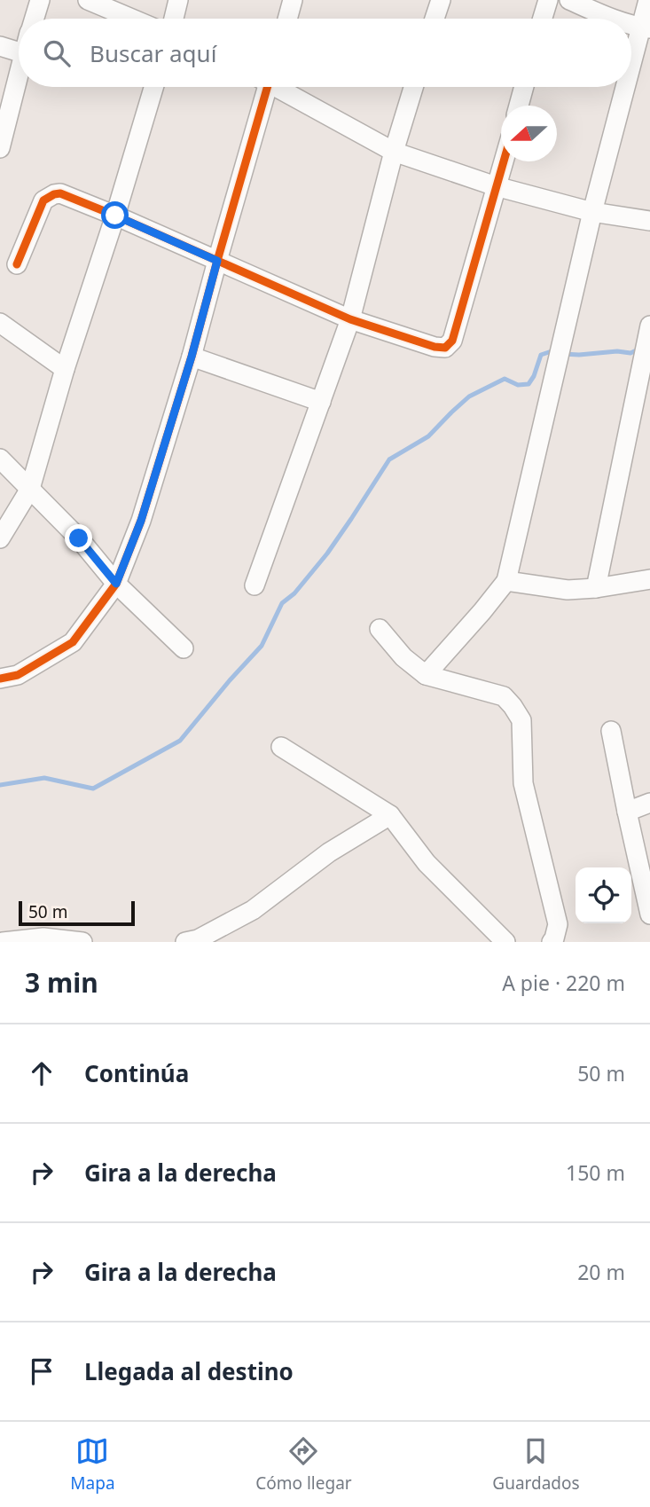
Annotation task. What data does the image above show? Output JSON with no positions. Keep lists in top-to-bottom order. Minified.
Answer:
{"scale_bar":"50 m","north":"left","page":{"search":"Buscar aquí","scale":"50 m","heading":["3 min","A pie · 220 m"],"list":[["Continúa","50 m"],["Gira a la derecha","150 m"],["Gira a la derecha","20 m"],"Llegada al destino"],"nav":["Mapa","Cómo llegar","Guardados"]}}
